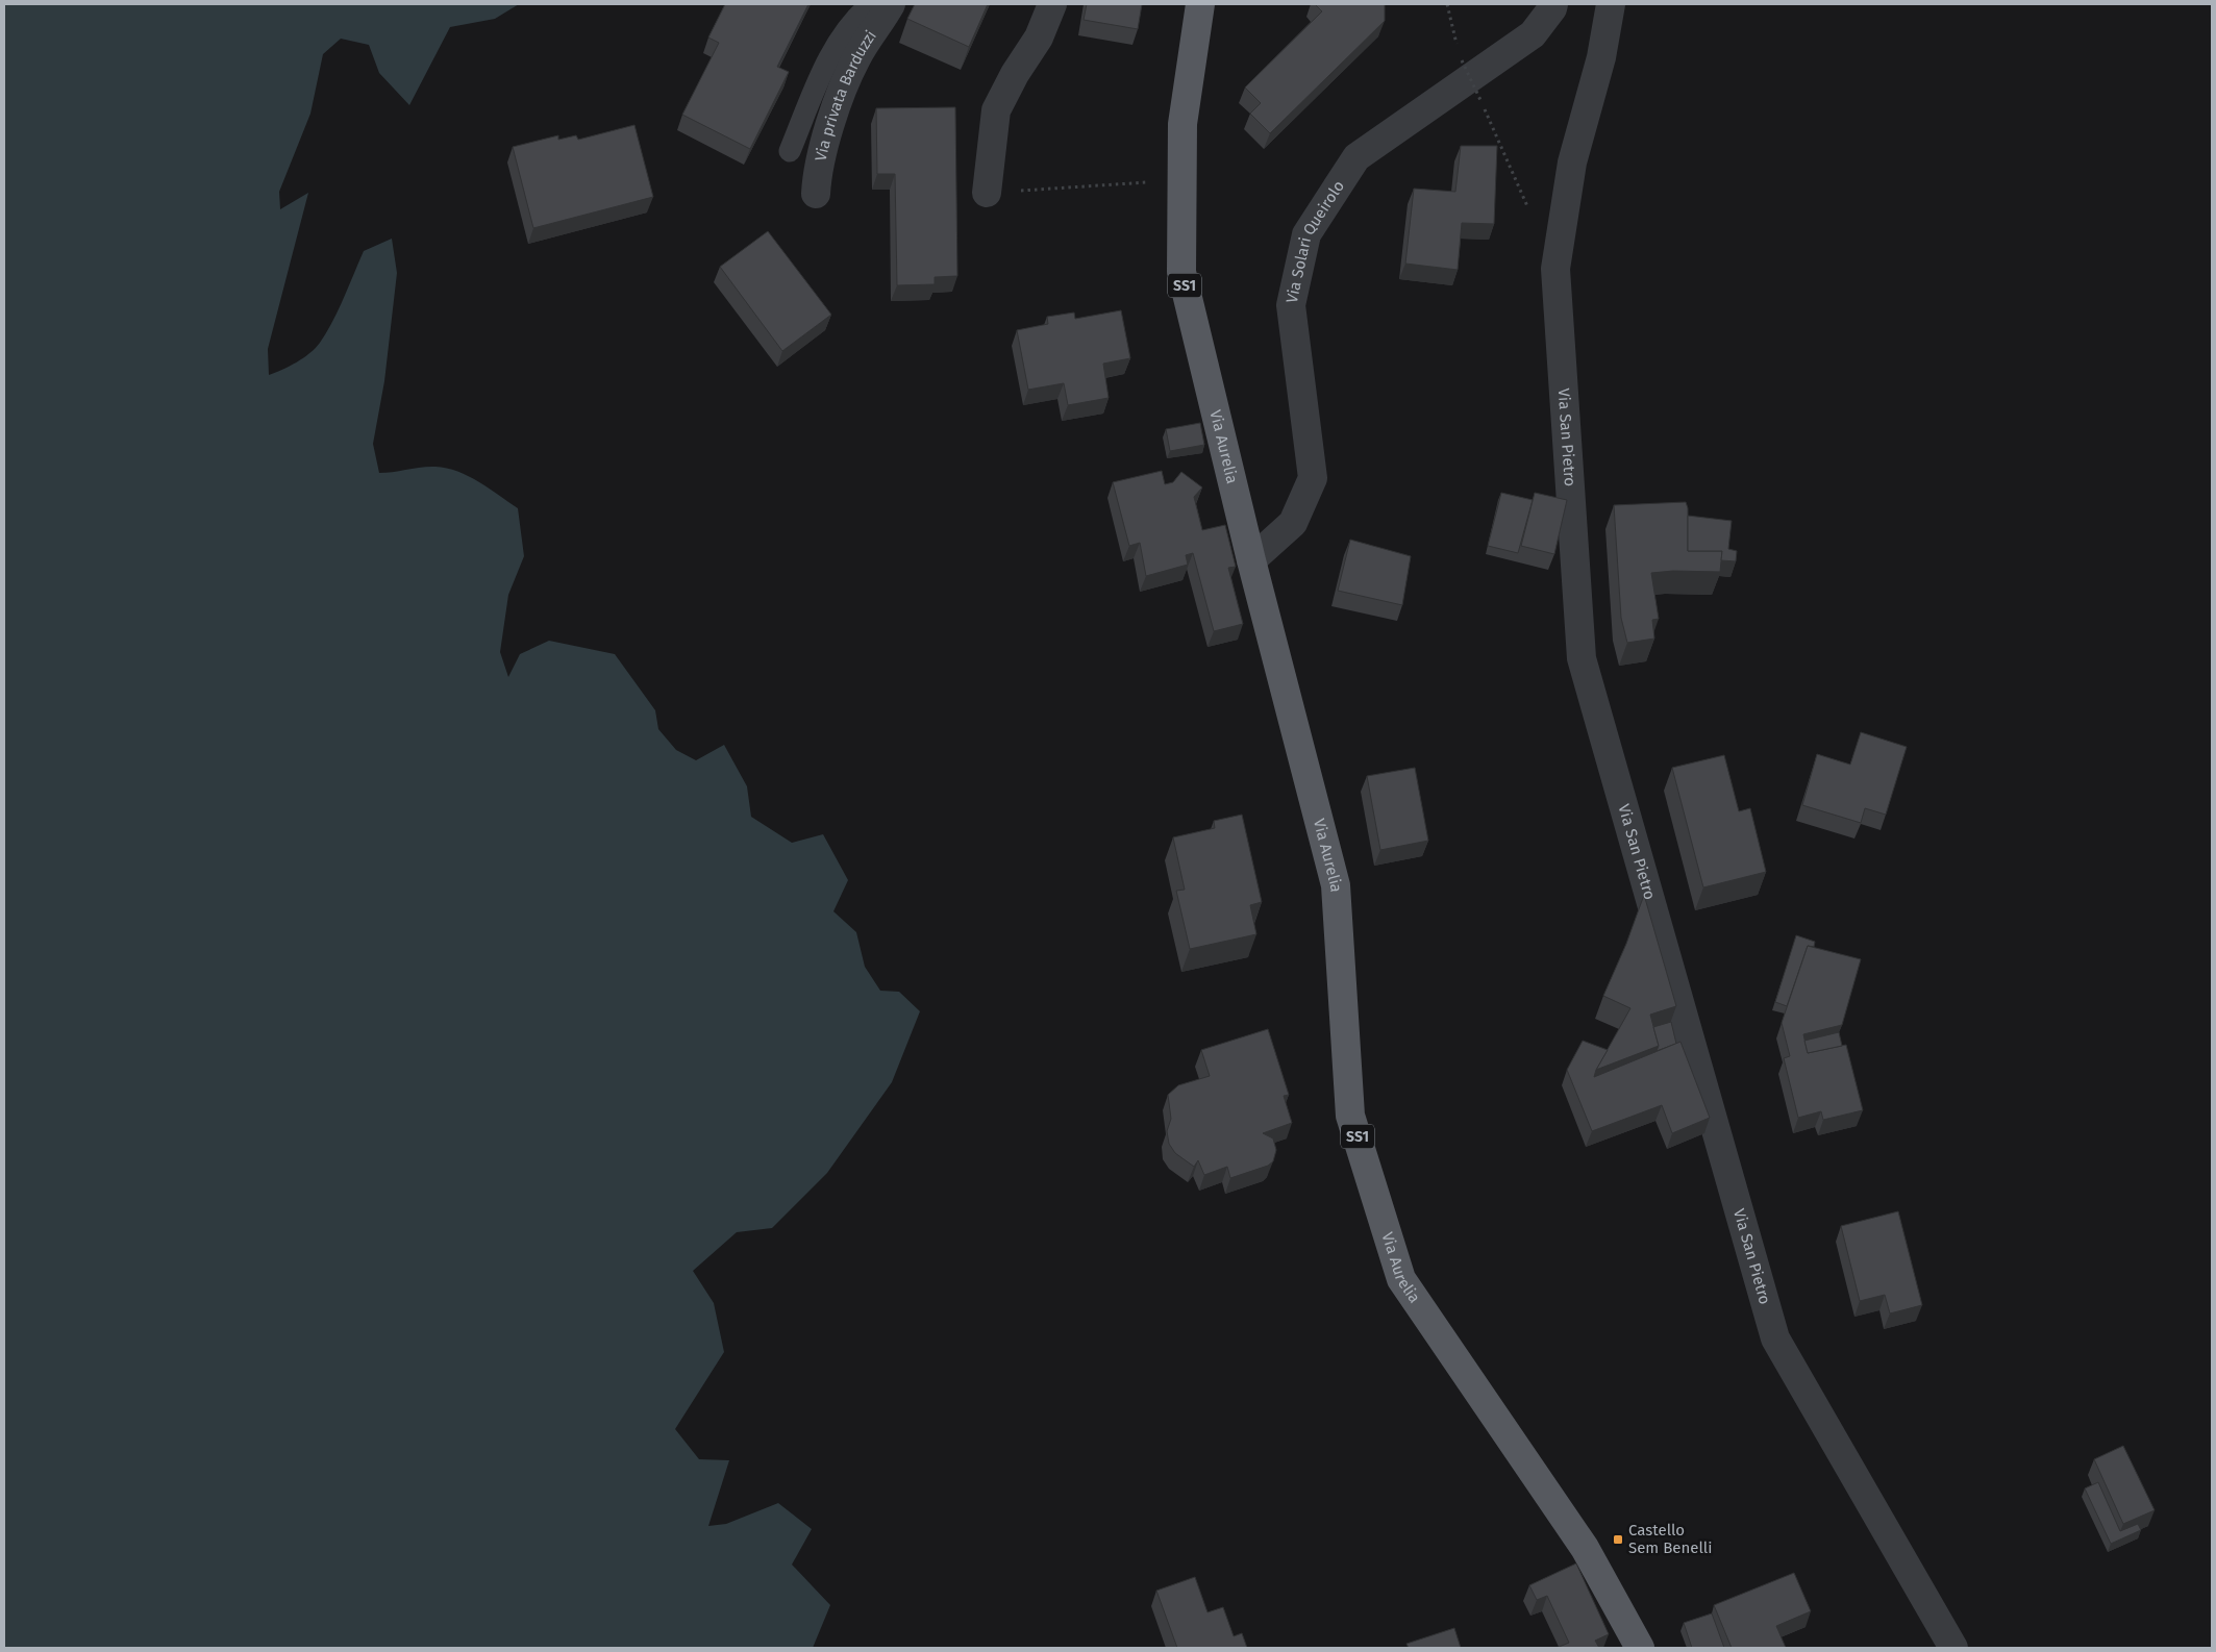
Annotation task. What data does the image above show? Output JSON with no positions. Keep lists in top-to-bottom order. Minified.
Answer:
{"streets":{"main road":["SS1","Via Aurelia"],"street":["Via privata Barduzzi","Via Solari Queirolo","Via San Pietro"]},"crossings":[["Via Solari Queirolo","Via Aurelia"]],"places":{"transit":["Castello Sem Benelli"]}}
